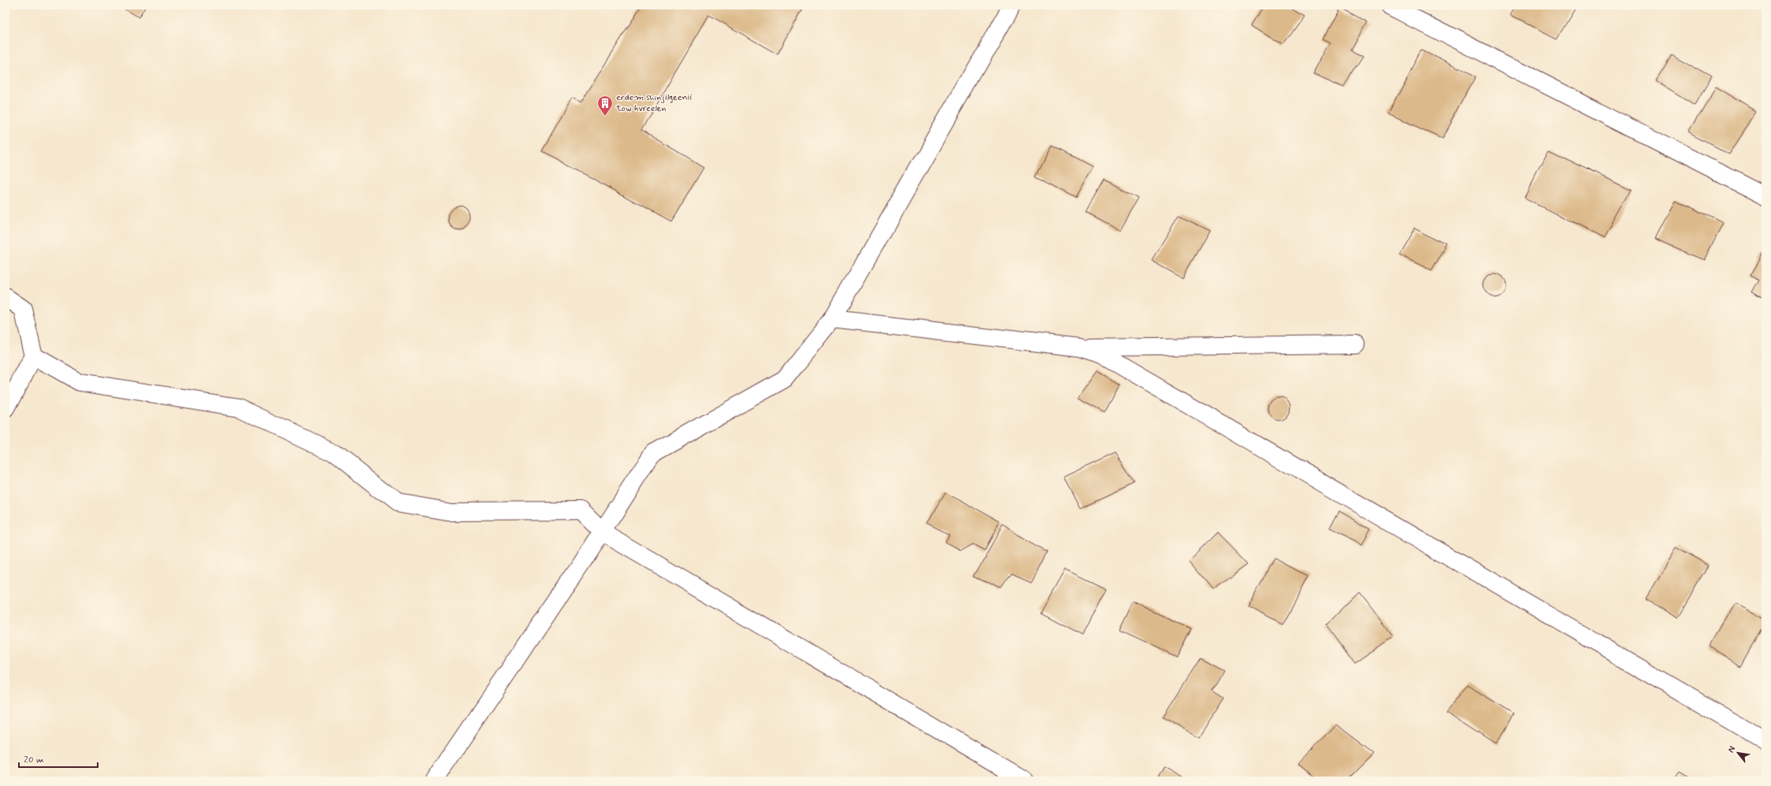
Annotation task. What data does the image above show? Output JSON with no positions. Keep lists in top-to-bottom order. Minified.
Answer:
{"places":{"building":["erdem shinjilgeenii tow hvreelen"]},"scale_bar":"20 m","north":"top left"}
